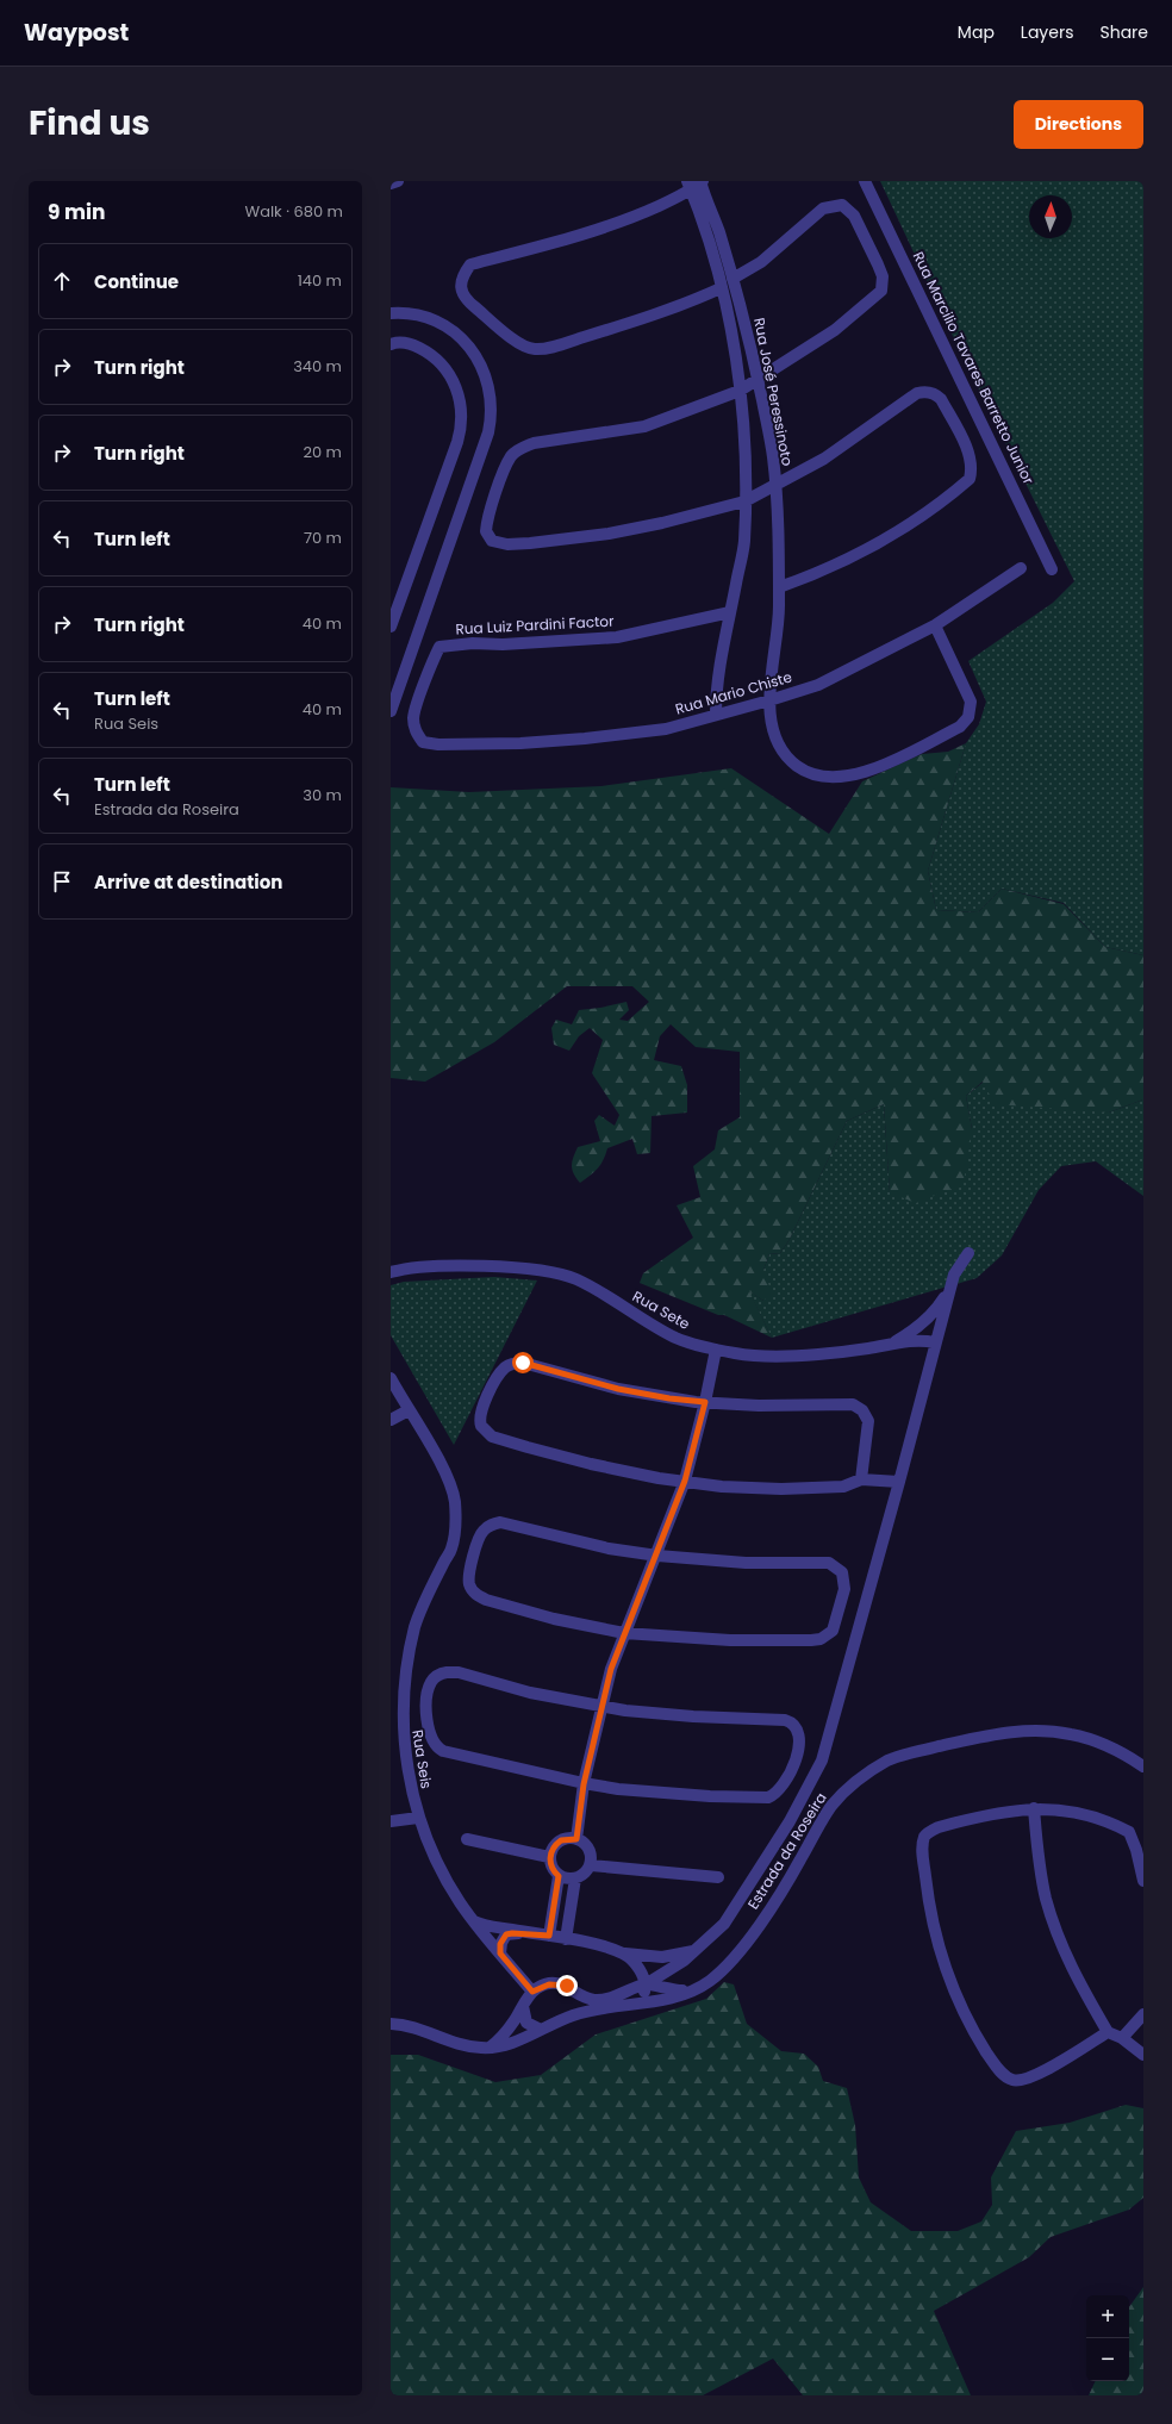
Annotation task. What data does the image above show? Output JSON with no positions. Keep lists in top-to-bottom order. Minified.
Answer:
{"streets":{"street":["Rua Marcilio Tavares Barretto Junior","Rua José Peressinoto","Rua Luiz Pardini Factor","Rua Mario Chiste","Rua Sete","Rua Seis","Estrada da Roseira"]},"crossings":[["Rua José Peressinoto","Rua Mario Chiste"],["Rua Luiz Pardini Factor","Rua Mario Chiste"],["Rua Seis","Estrada da Roseira"]],"north":"top","page":{"header":"Waypost","nav":["Map","Layers","Share"],"title":"Find us","buttons":"Directions","heading":["9 min","Walk · 680 m"],"list":[["Continue","140 m"],["Turn right","340 m"],["Turn right","20 m"],["Turn left","70 m"],["Turn right","40 m"],["Turn left","Rua Seis","40 m"],["Turn left","Estrada da Roseira","30 m"],"Arrive at destination"],"map_buttons":["+","−"]}}
